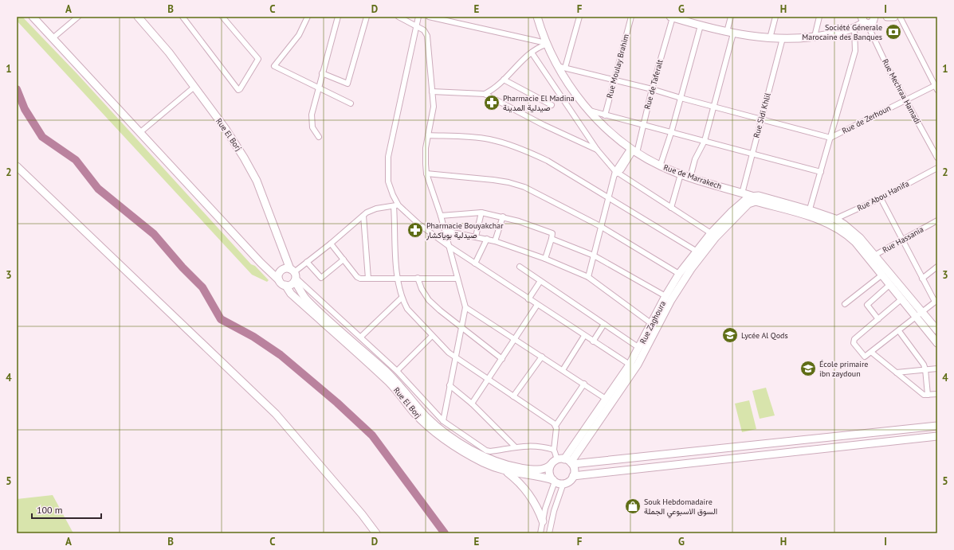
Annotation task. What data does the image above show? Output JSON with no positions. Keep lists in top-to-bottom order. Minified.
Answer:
{"streets":{"main road":["Rue El Borj","Rue de Marrakech","Rue Zaghoura"],"street":["Rue Moulay Brahim","Rue de Taferalt","Rue Mechraa Hamadi","Rue Sidi Khlil","Rue de Zerhoun","Rue Abou Hanifa","Rue Hassania"]},"crossings":[["Rue de Taferalt","Rue de Marrakech"],["Rue Mechraa Hamadi","Rue de Zerhoun"],["Rue Sidi Khlil","Rue de Marrakech"],["Rue El Borj","Rue Zaghoura"],["Rue de Marrakech","Rue Abou Hanifa"],["Rue de Marrakech","Rue Hassania"],["Rue de Marrakech","Rue Zaghoura"]],"places":{"bank":["Société Génerale Marocaine des Banques"],"pharmacy":["Pharmacie El Madina صيدلية المدينة","Pharmacie Bouyakchar صيدلية بوياكشار"],"school or university":["Lycée Al Qods","École primaire ibn zaydoun"],"shop":["Souk Hebdomadaire السوق الاسبوعي الجملة"]},"scale_bar":"100 m","grid":{"columns":["A","B","C","D","E","F","G","H","I"],"rows":["1","2","3","4","5"]}}
